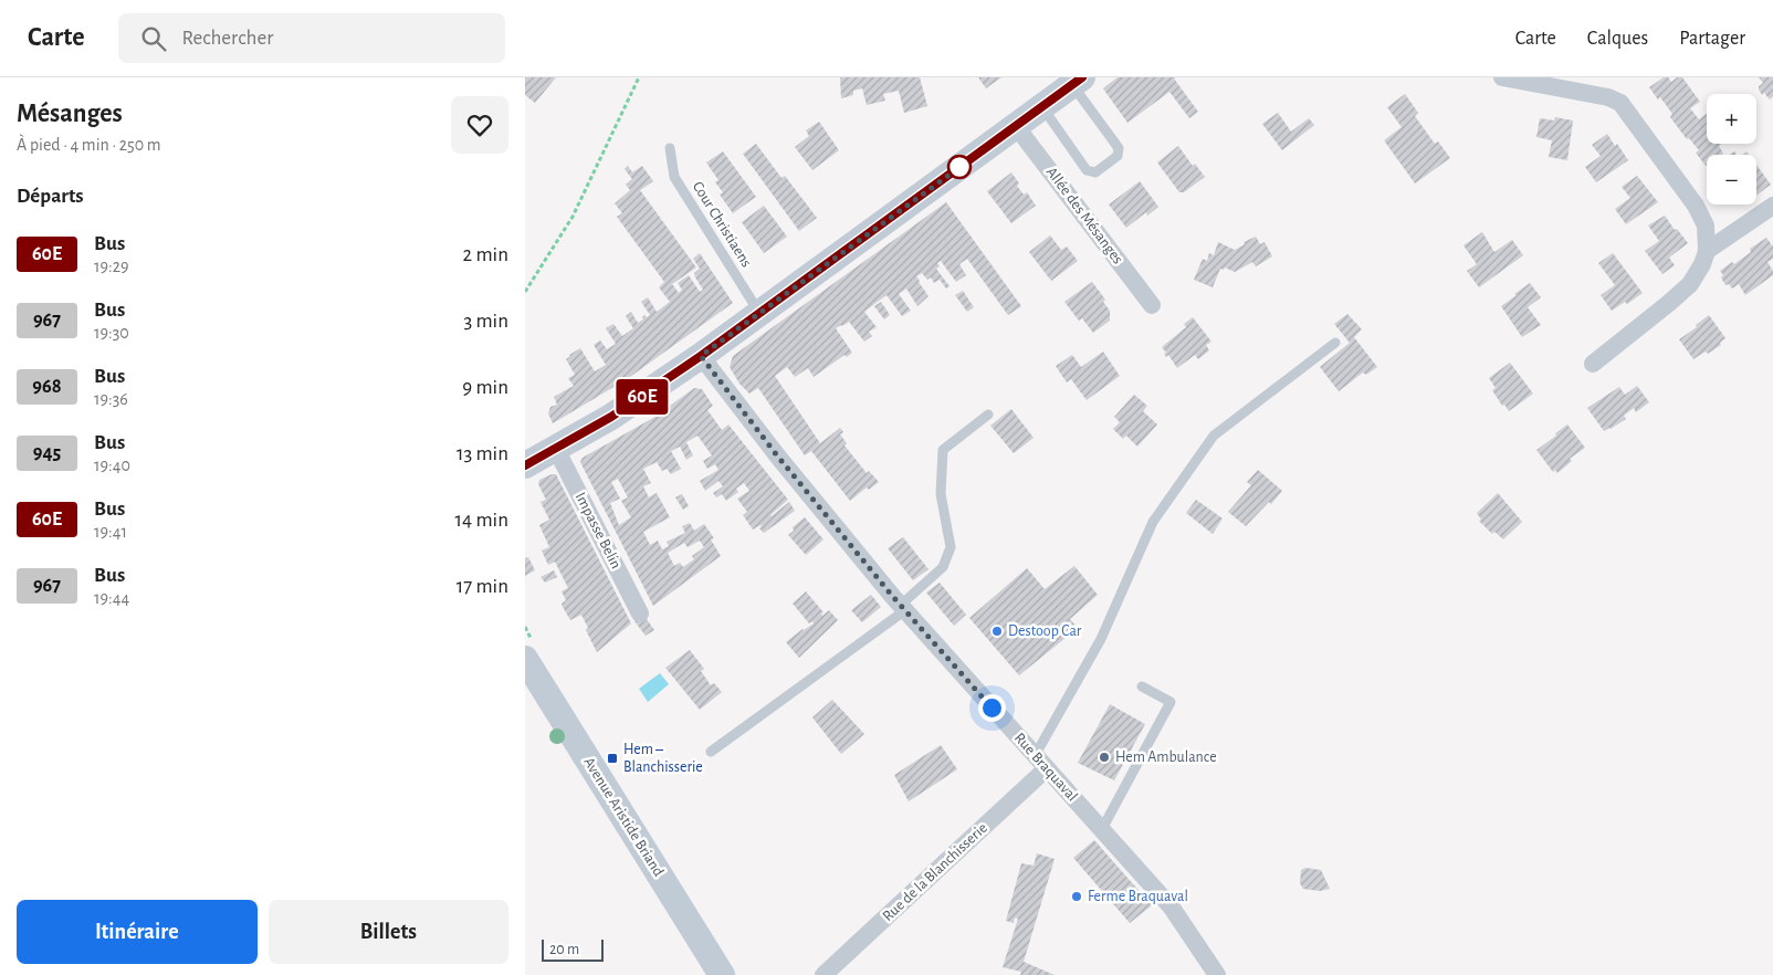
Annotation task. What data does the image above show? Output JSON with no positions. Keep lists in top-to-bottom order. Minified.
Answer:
{"streets":{"main road":["Avenue Aristide Briand"],"street":["Allée des Mésanges","Impasse Belin","Rue Braquaval","Rue de la Blanchisserie"],"lane":["Cour Christiaens"]},"crossings":[["Rue Braquaval","Rue de la Blanchisserie"]],"places":{"other":["Destoop Car","Hem Ambulance","Ferme Braquaval"],"transit":["Hem – Blanchisserie"]},"lines":["bus line 60E"],"scale_bar":"20 m","page":{"header":"Carte","search":"Rechercher","nav":["Carte","Calques","Partager"],"heading":[["Mésanges","À pied · 4 min · 250 m"],"Départs"],"on_map":"60E","map_buttons":["+","−"],"list":[{"mark":"60E","name":"Bus","note":"19:29","value":"2 min"},{"mark":"967","name":"Bus","note":"19:30","value":"3 min"},{"mark":"968","name":"Bus","note":"19:36","value":"9 min"},{"mark":"945","name":"Bus","note":"19:40","value":"13 min"},{"mark":"60E","name":"Bus","note":"19:41","value":"14 min"},{"mark":"967","name":"Bus","note":"19:44","value":"17 min"}],"buttons":["Itinéraire","Billets"],"scale":"20 m"}}
